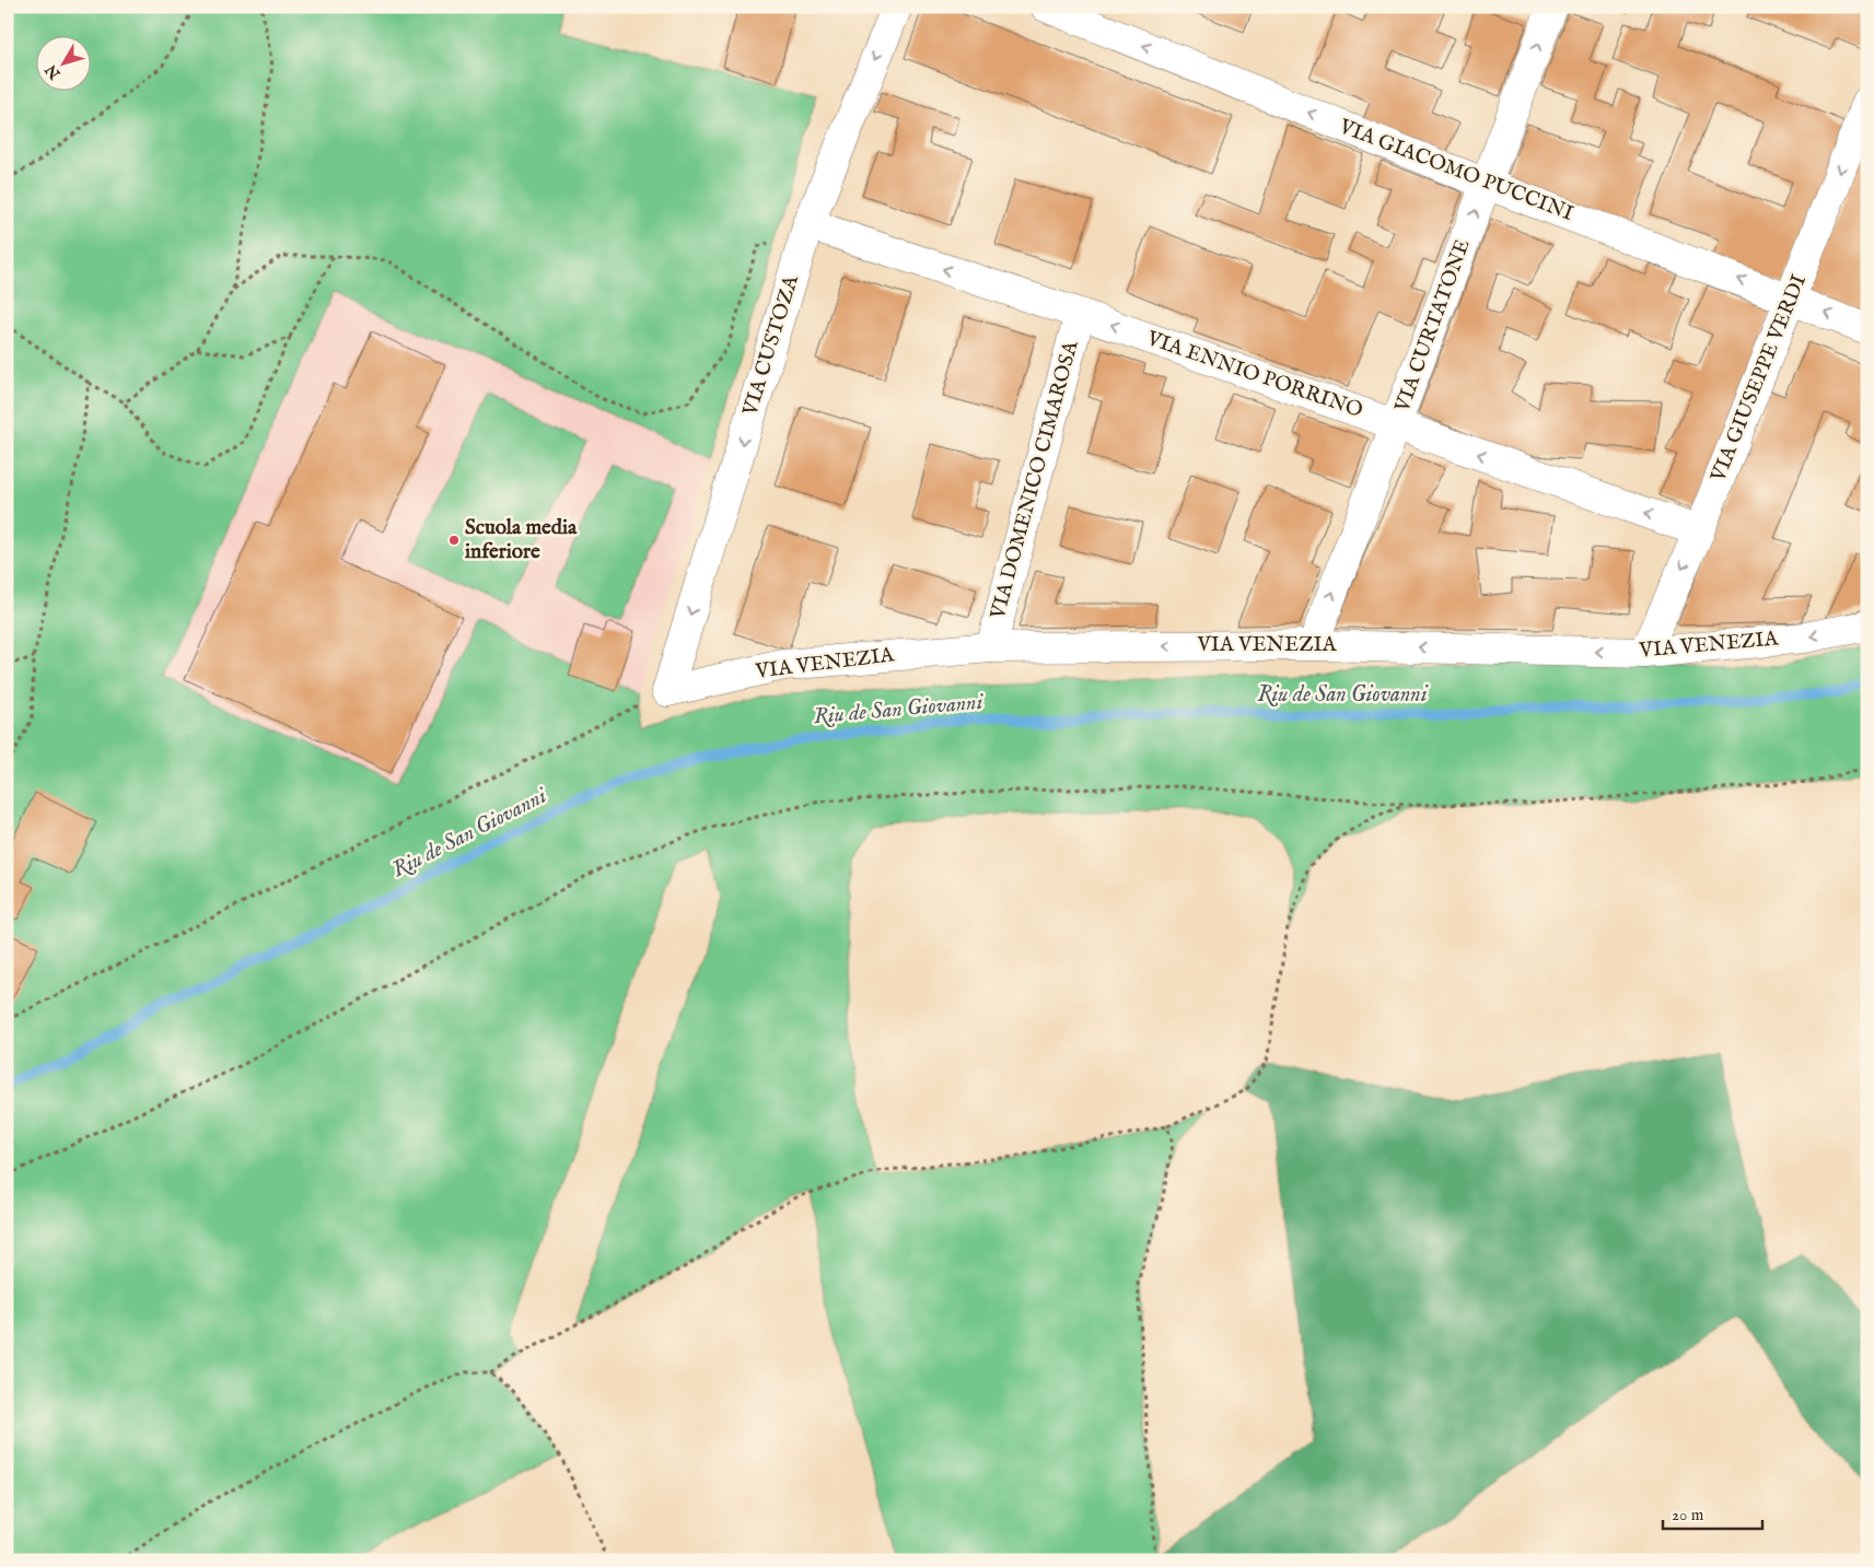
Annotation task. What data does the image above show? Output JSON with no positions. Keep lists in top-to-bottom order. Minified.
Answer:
{"streets":{"street":["VIA GIACOMO PUCCINI","VIA CURTATONE","VIA CUSTOZA","VIA ENNIO PORRINO","VIA GIUSEPPE VERDI","VIA DOMENICO CIMAROSA","VIA VENEZIA"]},"crossings":[["VIA GIACOMO PUCCINI","VIA CURTATONE"],["VIA GIACOMO PUCCINI","VIA GIUSEPPE VERDI"],["VIA CURTATONE","VIA ENNIO PORRINO"],["VIA CURTATONE","VIA VENEZIA"],["VIA CUSTOZA","VIA ENNIO PORRINO"],["VIA CUSTOZA","VIA VENEZIA"],["VIA ENNIO PORRINO","VIA GIUSEPPE VERDI"],["VIA ENNIO PORRINO","VIA DOMENICO CIMAROSA"],["VIA GIUSEPPE VERDI","VIA VENEZIA"],["VIA DOMENICO CIMAROSA","VIA VENEZIA"]],"one_way":["VIA GIACOMO PUCCINI","VIA CURTATONE","VIA CUSTOZA","VIA ENNIO PORRINO","VIA GIUSEPPE VERDI","VIA VENEZIA"],"water":["Riu de San Giovanni"],"places":["Scuola media inferiore"],"scale_bar":"20 m","north":"bottom left"}
